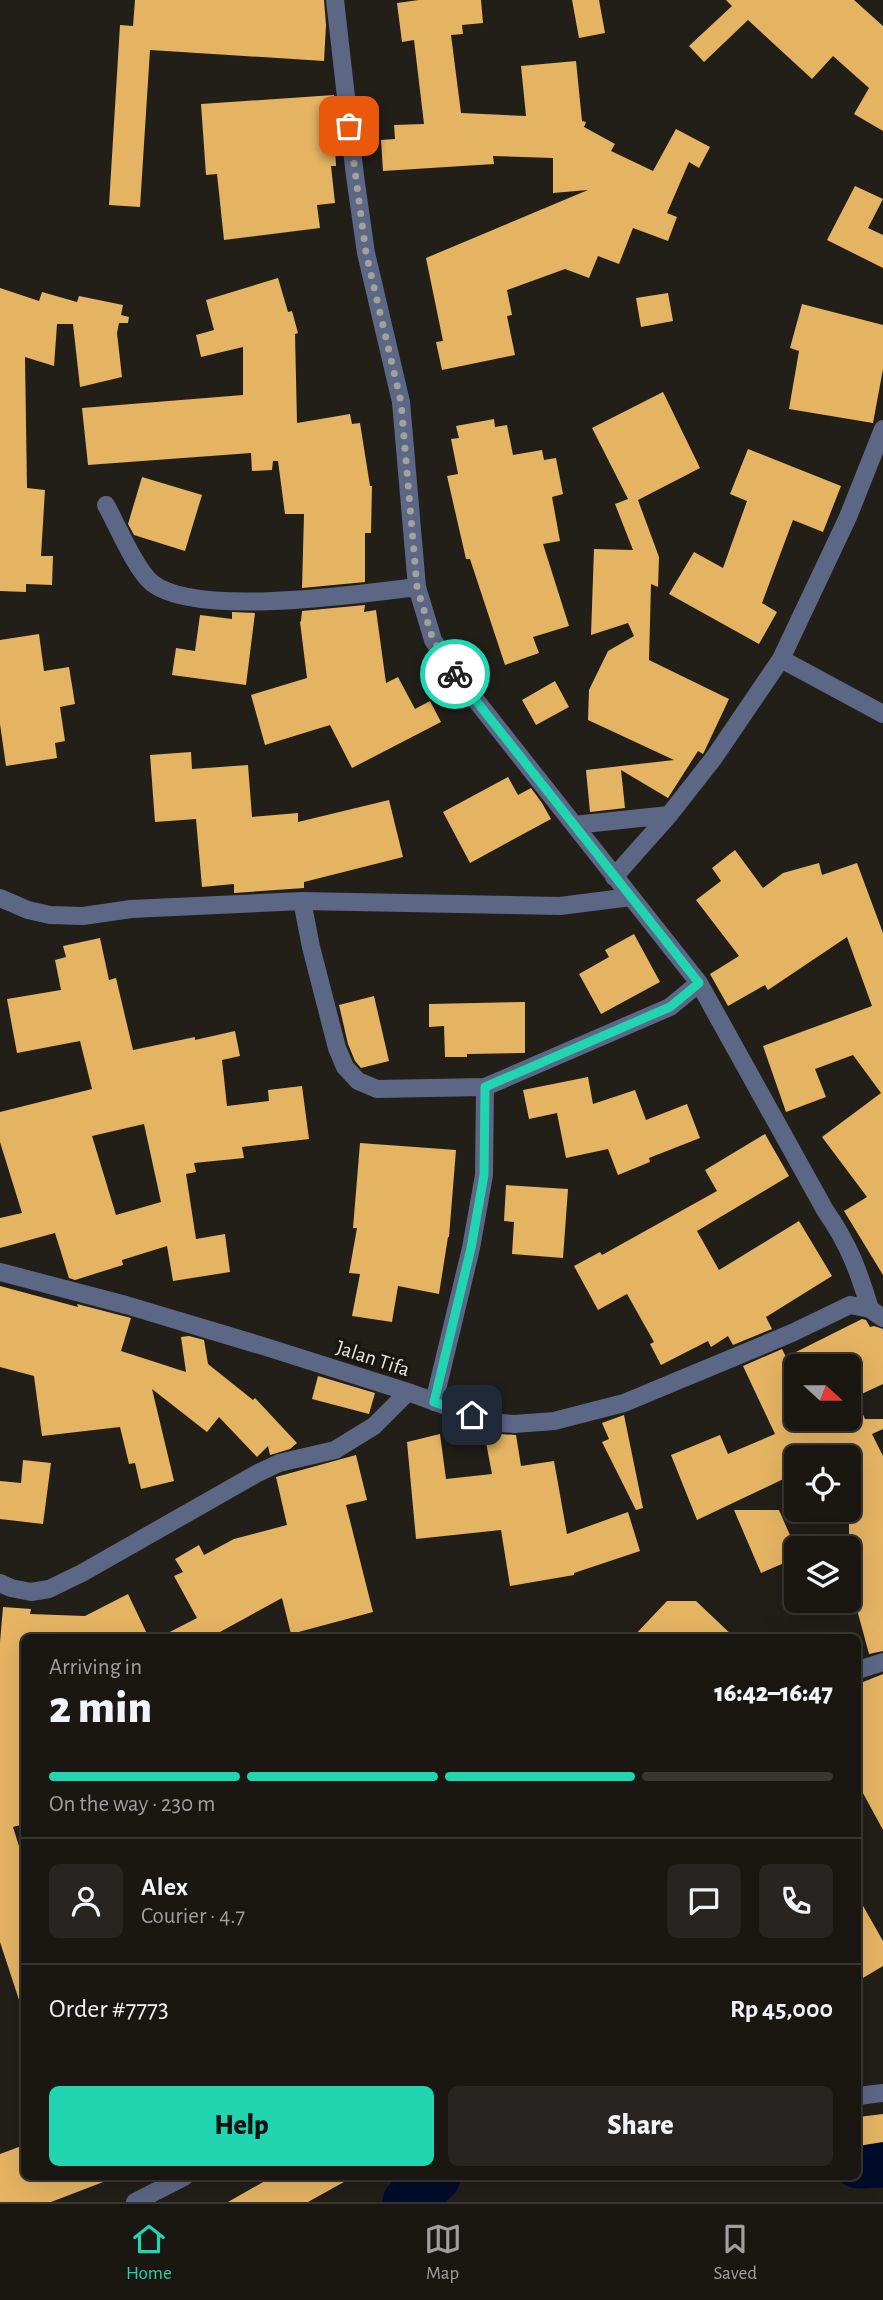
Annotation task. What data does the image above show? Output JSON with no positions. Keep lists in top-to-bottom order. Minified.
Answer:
{"streets":{"street":["Jalan Tifa"]},"north":"right","page":{"heading":["2 min","Arriving in","16:42–16:47"],"panel":["Alex","Courier · 4.7","Order #7773","Rp 45,000"],"bar":"On the way · 230 m","buttons":["Help","Share"],"tabs":["Home","Map","Saved"]}}
